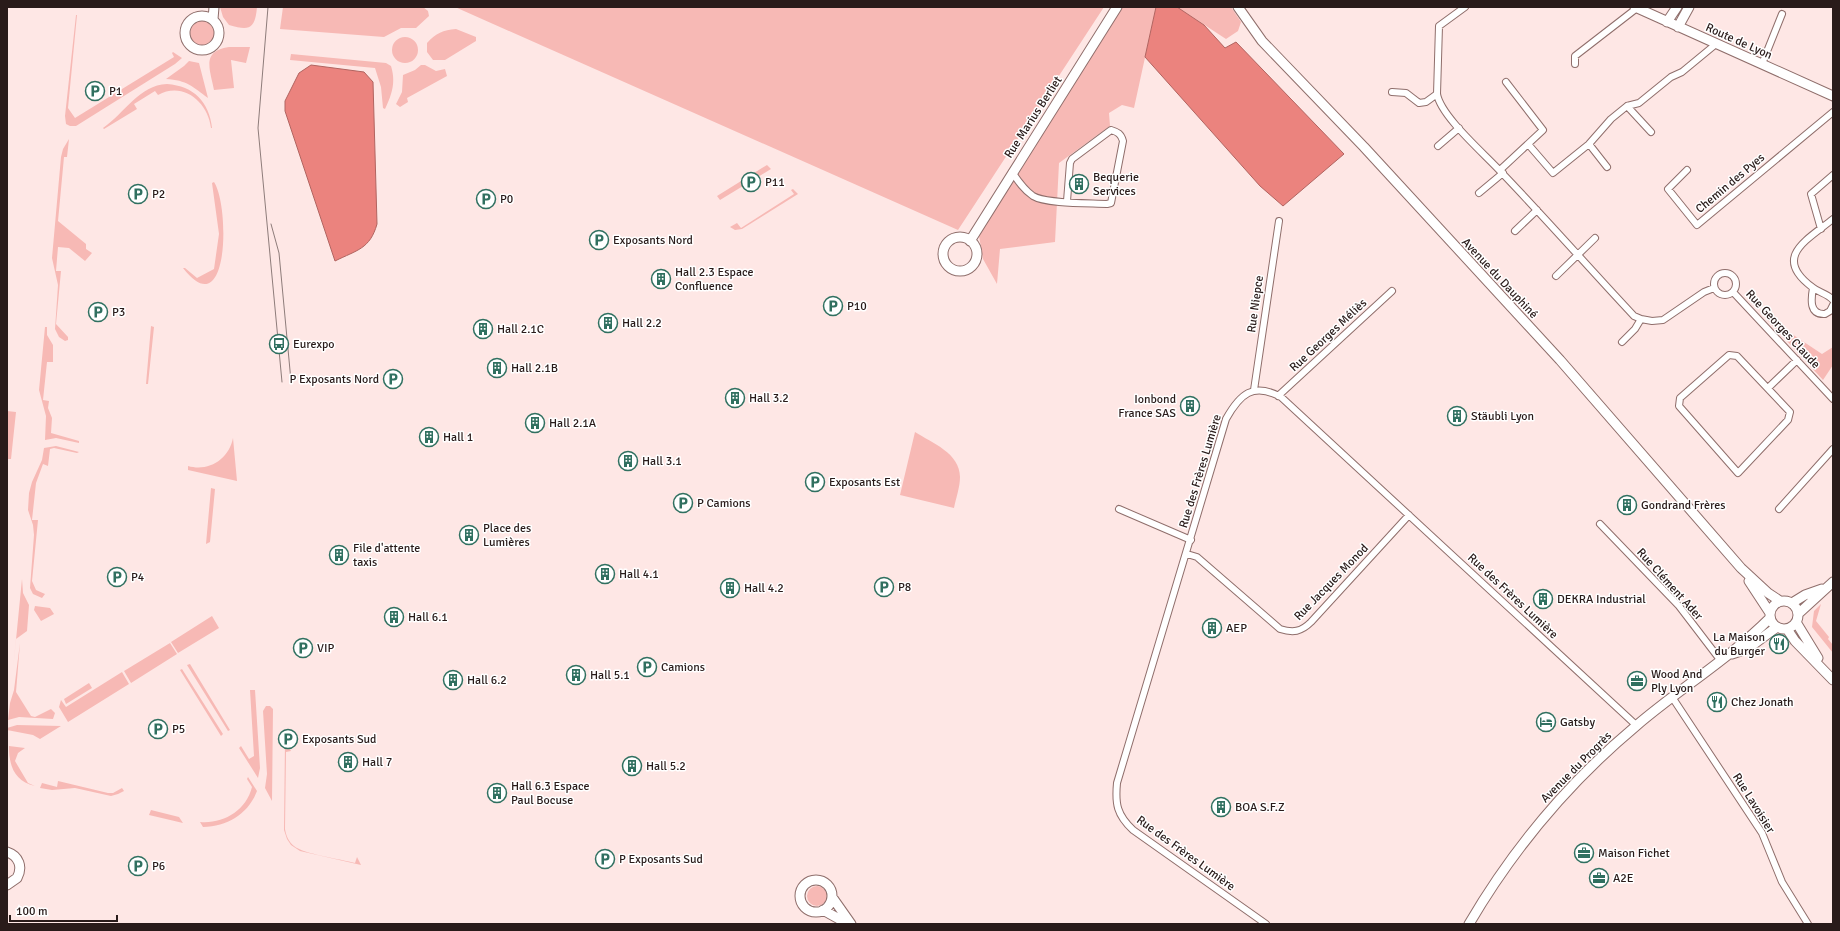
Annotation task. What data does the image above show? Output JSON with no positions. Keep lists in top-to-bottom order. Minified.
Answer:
{"streets":{"street":["Route de Lyon","Rue Marius Berliet","Chemin des Pyes","Avenue du Dauphiné","Rue Niepce","Rue Georges Claude","Rue Georges Méliès","Rue des Frères Lumière","Rue Jacques Monod","Rue Clément Ader","Avenue du Progrès","Rue Lavoisier"]},"crossings":[["Avenue du Dauphiné","Avenue du Progrès"],["Rue Niepce","Rue des Frères Lumière"],["Rue Georges Méliès","Rue des Frères Lumière"],["Rue des Frères Lumière","Rue Jacques Monod"],["Rue des Frères Lumière","Avenue du Progrès"],["Rue Clément Ader","Avenue du Progrès"],["Avenue du Progrès","Rue Lavoisier"]],"places":{"parking":["P1","P11","P2","P0","Exposants Nord","P10","P3","P Exposants Nord","Exposants Est","P Camions","P4","P8","VIP","Camions","P5","Exposants Sud","P Exposants Sud","P6"],"building":["Bequerie Services","Hall 2.3 Espace Confluence","Hall 2.2","Hall 2.1C","Hall 2.1B","Hall 3.2","Ionbond France SAS","Stäubli Lyon","Hall 2.1A","Hall 1","Hall 3.1","Gondrand Frères","Place des Lumières","File d'attente taxis","Hall 4.1","Hall 4.2","DEKRA Industrial","Hall 6.1","AEP","Hall 5.1","Hall 6.2","Hall 7","Hall 5.2","Hall 6.3 Espace Paul Bocuse","BOA S.F.Z"],"bus stop":["Eurexpo"],"restaurant":["La Maison du Burger","Chez Jonath"],"office":["Wood And Ply Lyon","Maison Fichet","A2E"],"hotel":["Gatsby"]},"scale_bar":"100 m"}
